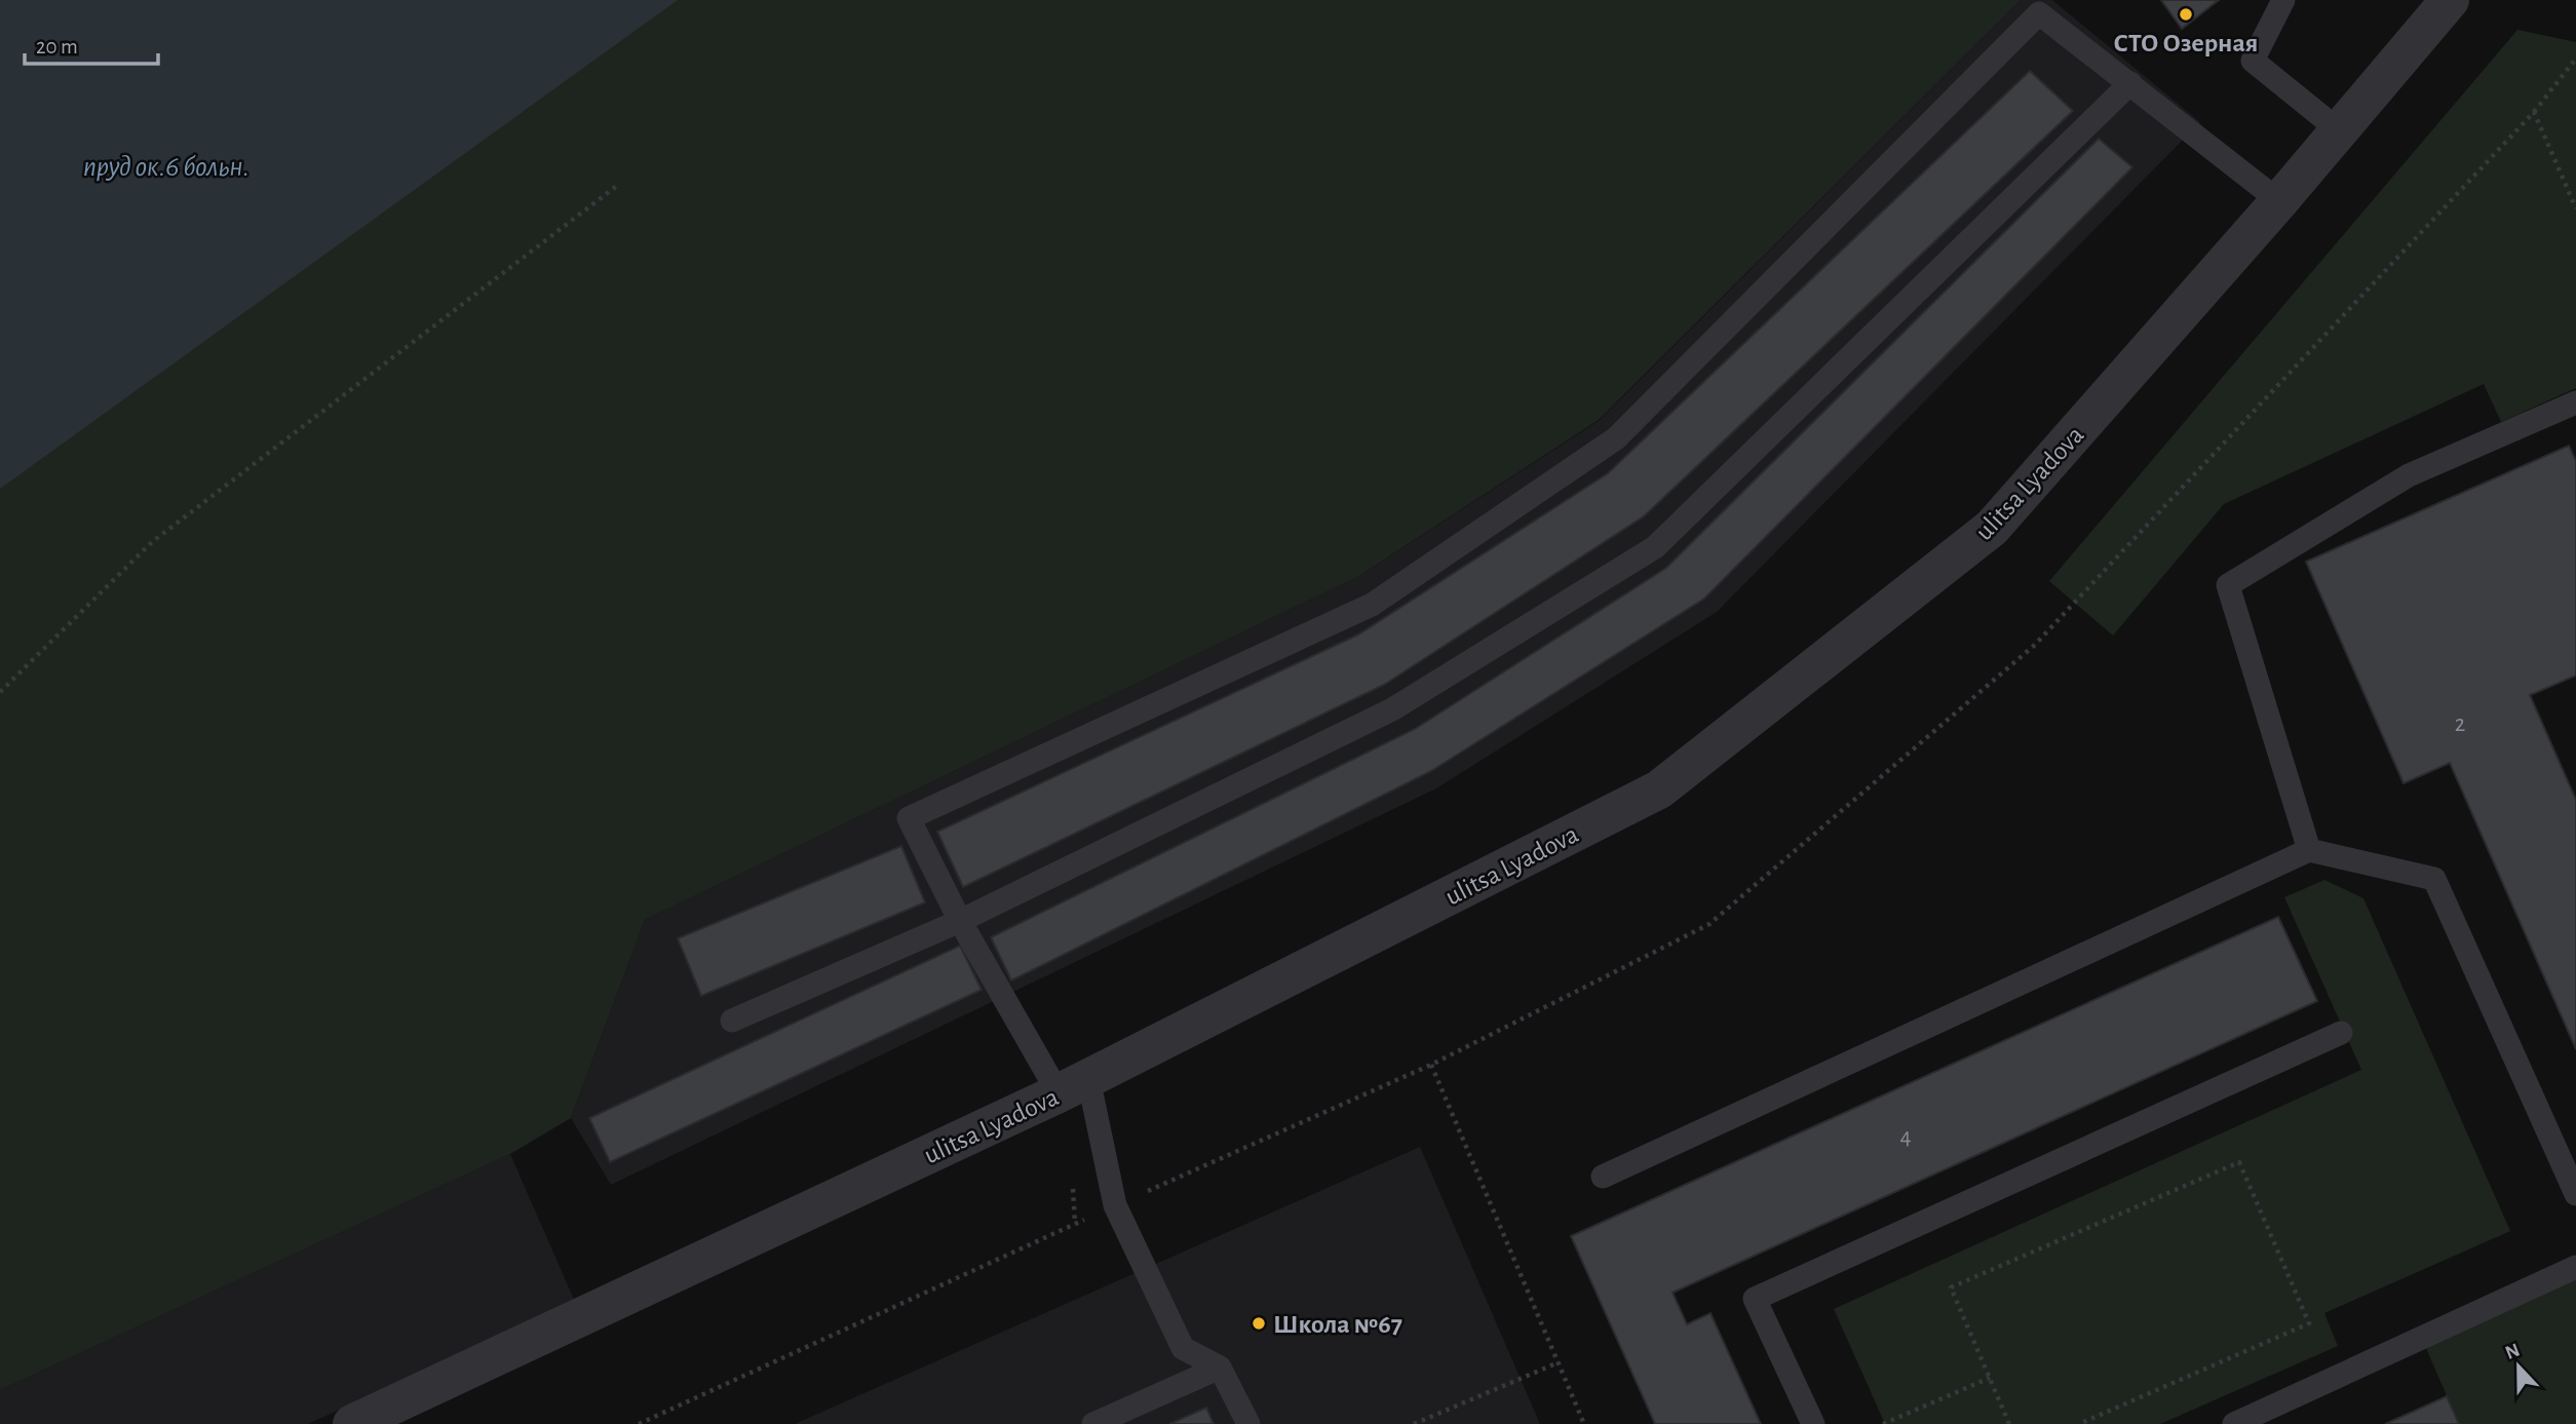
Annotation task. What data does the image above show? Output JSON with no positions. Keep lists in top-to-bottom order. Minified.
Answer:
{"streets":{"street":["ulitsa Lyadova"]},"water":["пруд ок.6 больн."],"places":["СТО Озерная","Школа №67"],"house_numbers":["2","4"],"scale_bar":"20 m","north":"top"}
